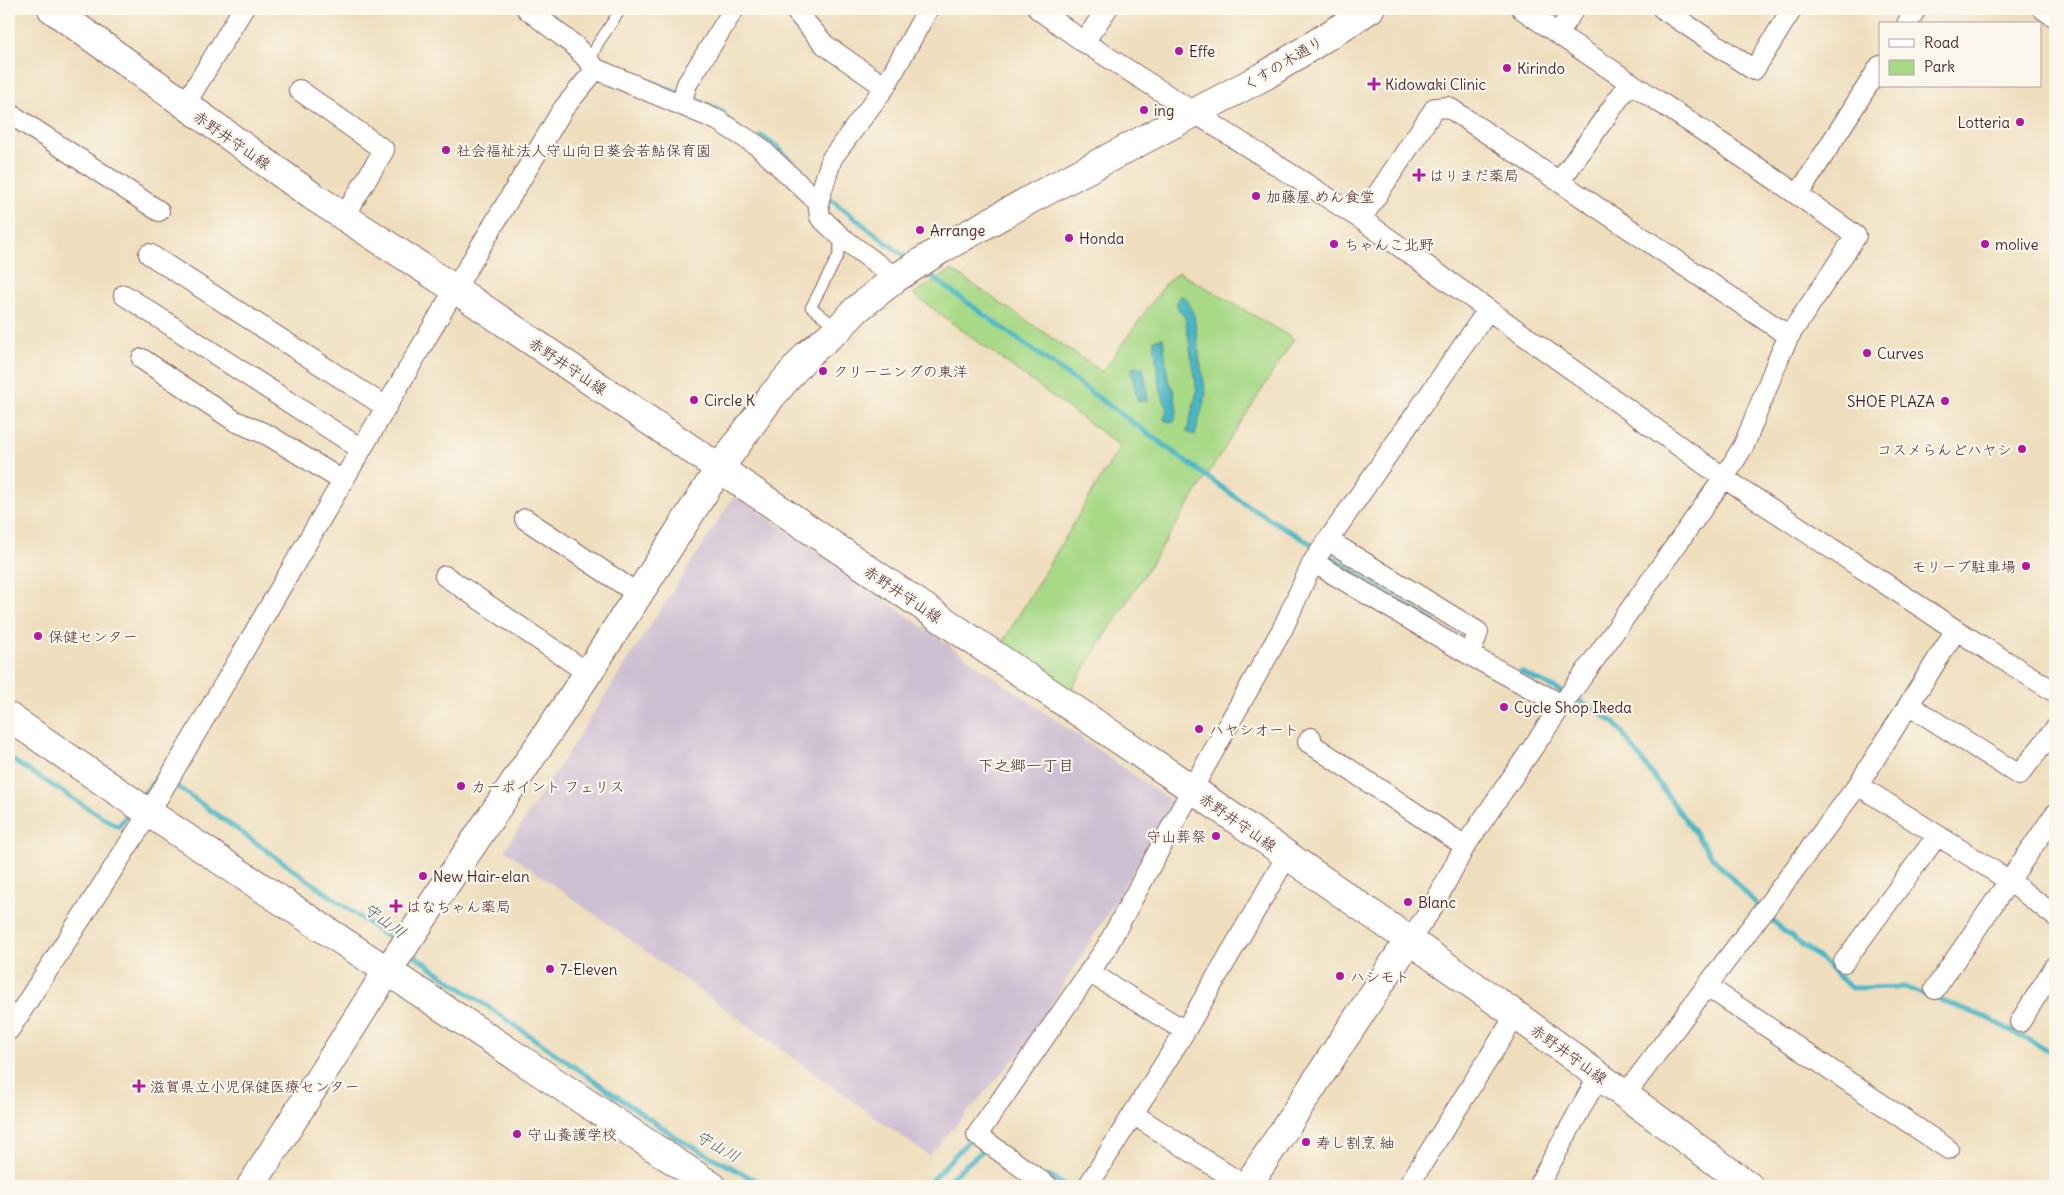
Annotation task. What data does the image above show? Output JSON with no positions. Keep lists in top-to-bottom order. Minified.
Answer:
{"streets":{"street":["くすの木通り","赤野井守山線"]},"crossings":[["くすの木通り","赤野井守山線"]],"districts":["下之郷一丁目"],"water":["守山川"],"places":{"other":["Effe","Kirindo","ing","Lotteria","社会福祉法人守山向日葵会若鮎保育園","加藤屋 めん食堂","Arrange","Honda","ちゃんこ北野","molive","Curves","クリーニングの東洋","Circle K","SHOE PLAZA","コスメらんどハヤシ","モリーブ駐車場","保健センター","Cycle Shop Ikeda","ハヤシオート","カーポイント フェリス","守山葬祭","New Hair-elan","Blanc","7-Eleven","ハシモト","守山養護学校","寿し割烹 紬"],"health":["Kidowaki Clinic","はりまだ薬局","はなちゃん薬局","滋賀県立小児保健医療センター"]},"legend":["Road","Park"]}
